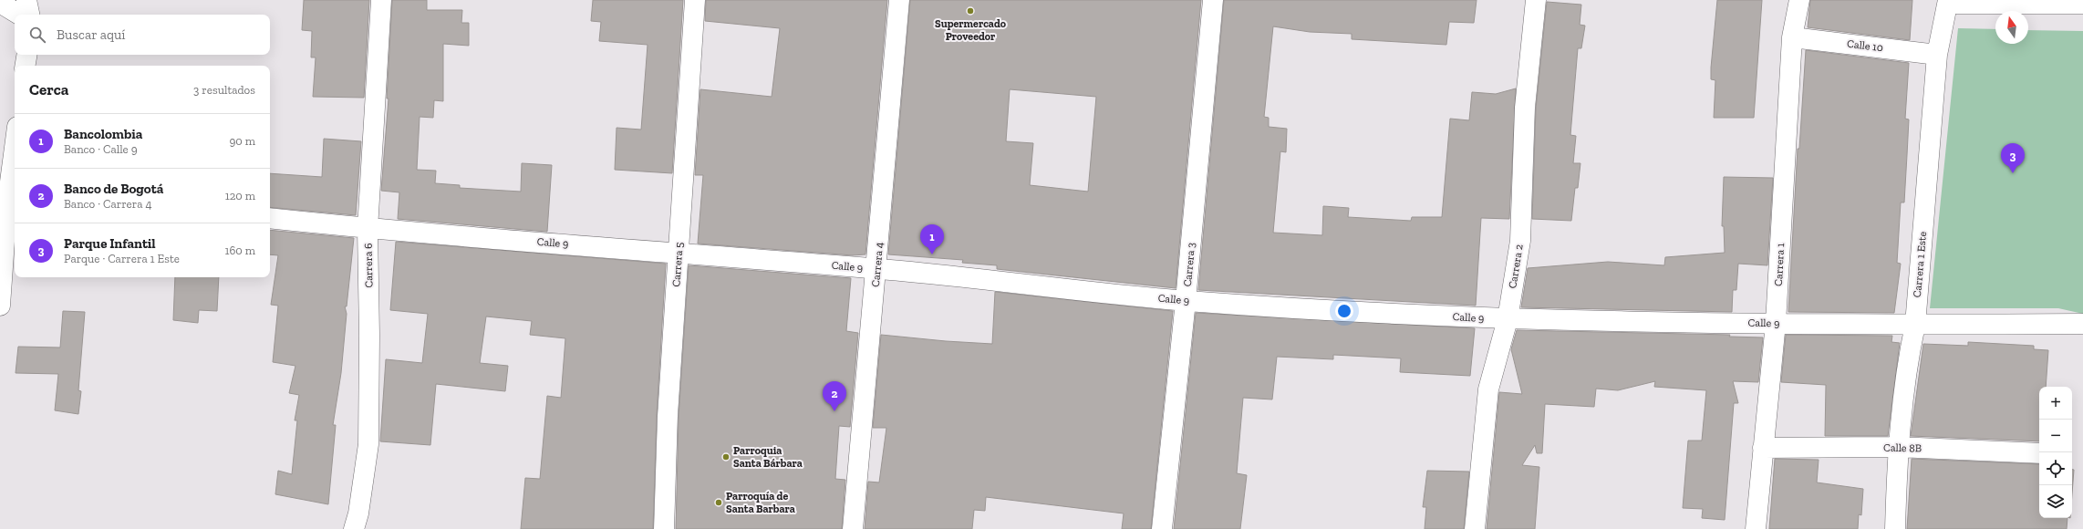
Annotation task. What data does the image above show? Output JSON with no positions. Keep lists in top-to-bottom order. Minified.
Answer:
{"streets":{"street":["Calle 10","Calle 9","Carrera 5","Carrera 4","Carrera 3","Carrera 1","Carrera 1 Este","Carrera 6","Carrera 2","Calle 8B"]},"crossings":[["Calle 10","Carrera 1"],["Calle 10","Carrera 1 Este"],["Calle 9","Carrera 5"],["Calle 9","Carrera 4"],["Calle 9","Carrera 3"],["Calle 9","Carrera 1"],["Calle 9","Carrera 1 Este"],["Calle 9","Carrera 6"],["Calle 9","Carrera 2"],["Carrera 1","Calle 8B"],["Carrera 1 Este","Calle 8B"]],"places":["Supermercado Proveedor","Parroquia Santa Bárbara","Parroquía de Santa Barbara"],"north":"top","page":{"search":"Buscar aquí","heading":["Cerca","3 resultados"],"list":[{"mark":"1","name":"Bancolombia","note":"Banco · Calle 9","value":"90 m"},{"mark":"2","name":"Banco de Bogotá","note":"Banco · Carrera 4","value":"120 m"},{"mark":"3","name":"Parque Infantil","note":"Parque · Carrera 1 Este","value":"160 m"}],"pins":["3","1","2"],"map_buttons":["+","−"]}}
